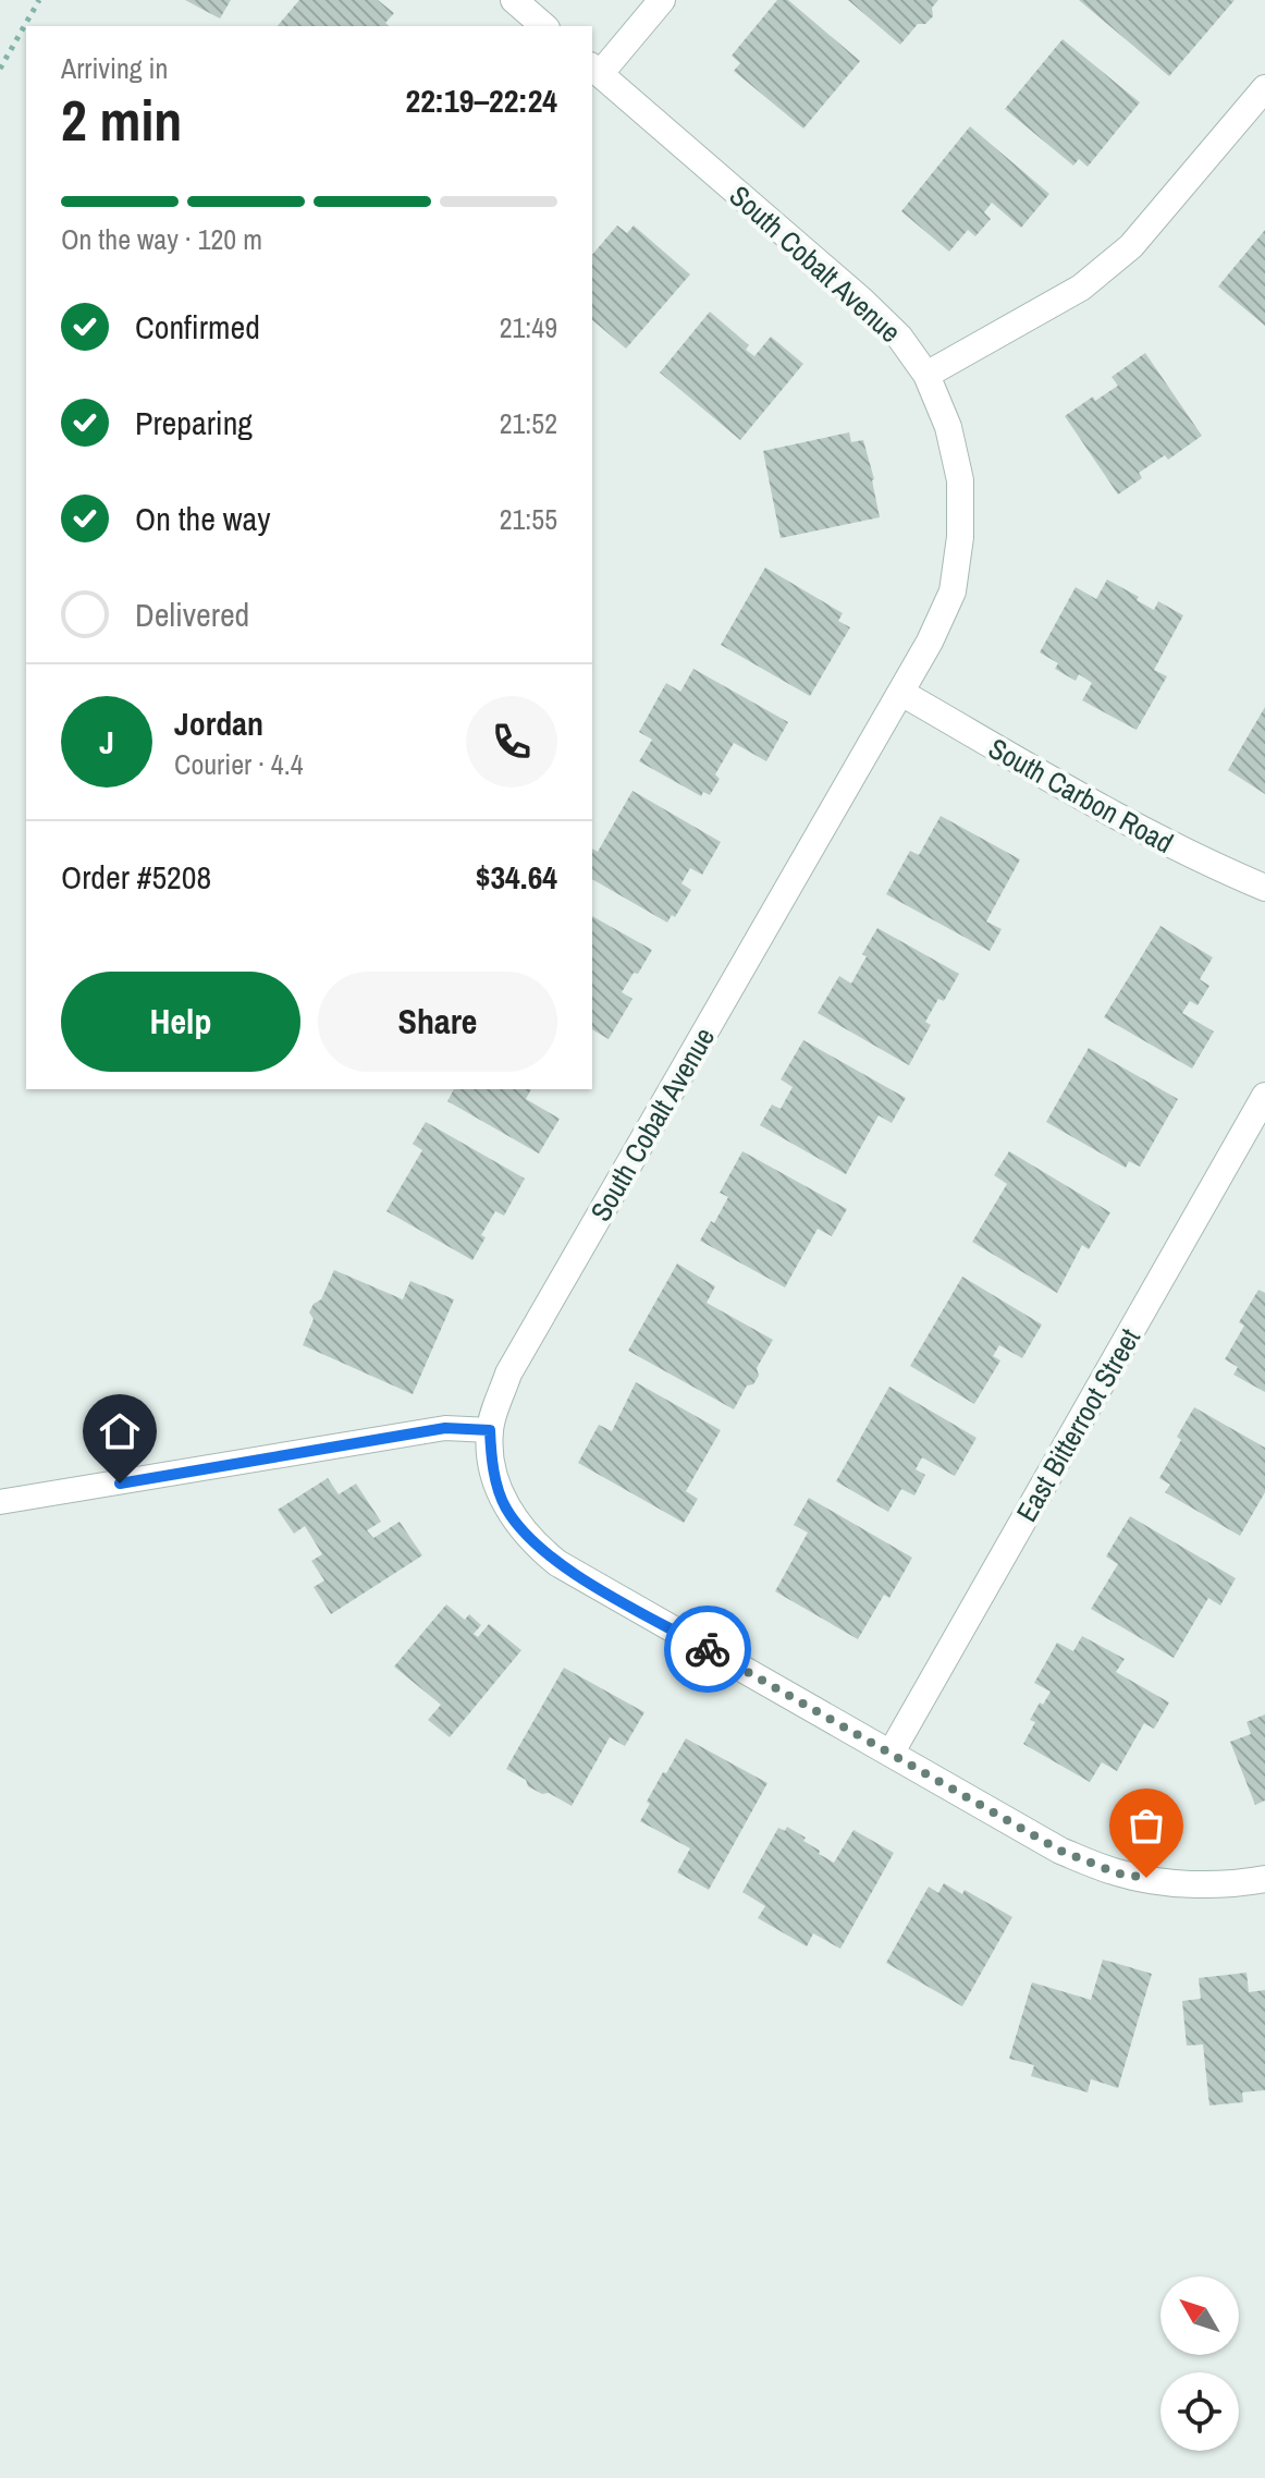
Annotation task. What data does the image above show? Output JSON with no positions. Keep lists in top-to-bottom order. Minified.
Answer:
{"streets":{"street":["South Cobalt Avenue","South Carbon Road","East Bitterroot Street"]},"crossings":[["South Cobalt Avenue","South Carbon Road"],["South Cobalt Avenue","East Bitterroot Street"]],"north":"top left","page":{"heading":["2 min","Arriving in","22:19–22:24"],"panel":["Jordan","Courier · 4.4","Order #5208","$34.64"],"bar":"On the way · 120 m","list":[["Confirmed","21:49"],["Preparing","21:52"],["On the way","21:55"],"Delivered"],"round":"J","buttons":["Help","Share"]}}
